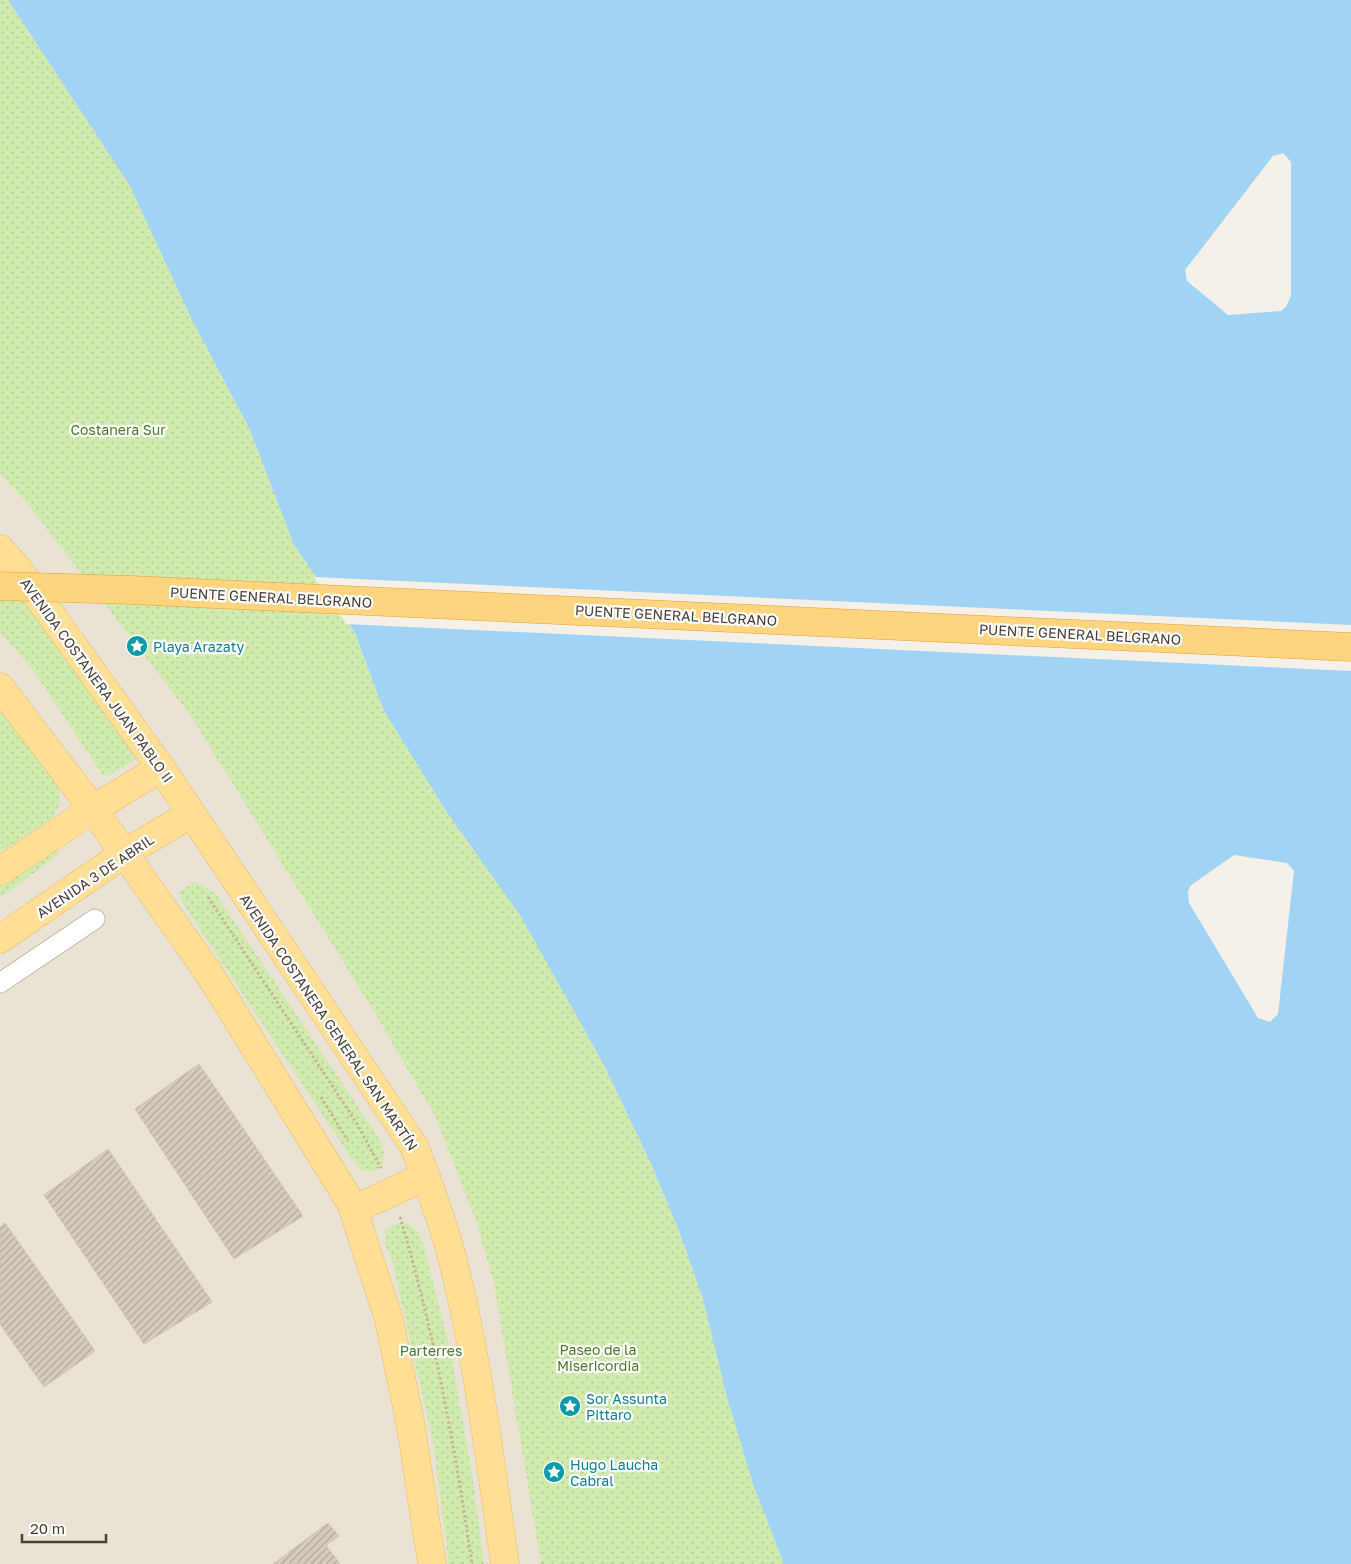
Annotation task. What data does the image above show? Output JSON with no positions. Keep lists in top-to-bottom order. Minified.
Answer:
{"streets":{"highway":["PUENTE GENERAL BELGRANO"],"main road":["AVENIDA COSTANERA JUAN PABLO II","AVENIDA 3 DE ABRIL","AVENIDA COSTANERA GENERAL SAN MARTÍN"]},"crossings":[["AVENIDA COSTANERA JUAN PABLO II","AVENIDA 3 DE ABRIL"],["AVENIDA COSTANERA JUAN PABLO II","AVENIDA COSTANERA GENERAL SAN MARTÍN"],["AVENIDA 3 DE ABRIL","AVENIDA COSTANERA GENERAL SAN MARTÍN"]],"parks":["Costanera Sur","Paseo de la Misericordia","Parterres"],"places":{"place":["Playa Arazaty","Sor Assunta Pittaro","Hugo Laucha Cabral"]},"scale_bar":"20 m"}
